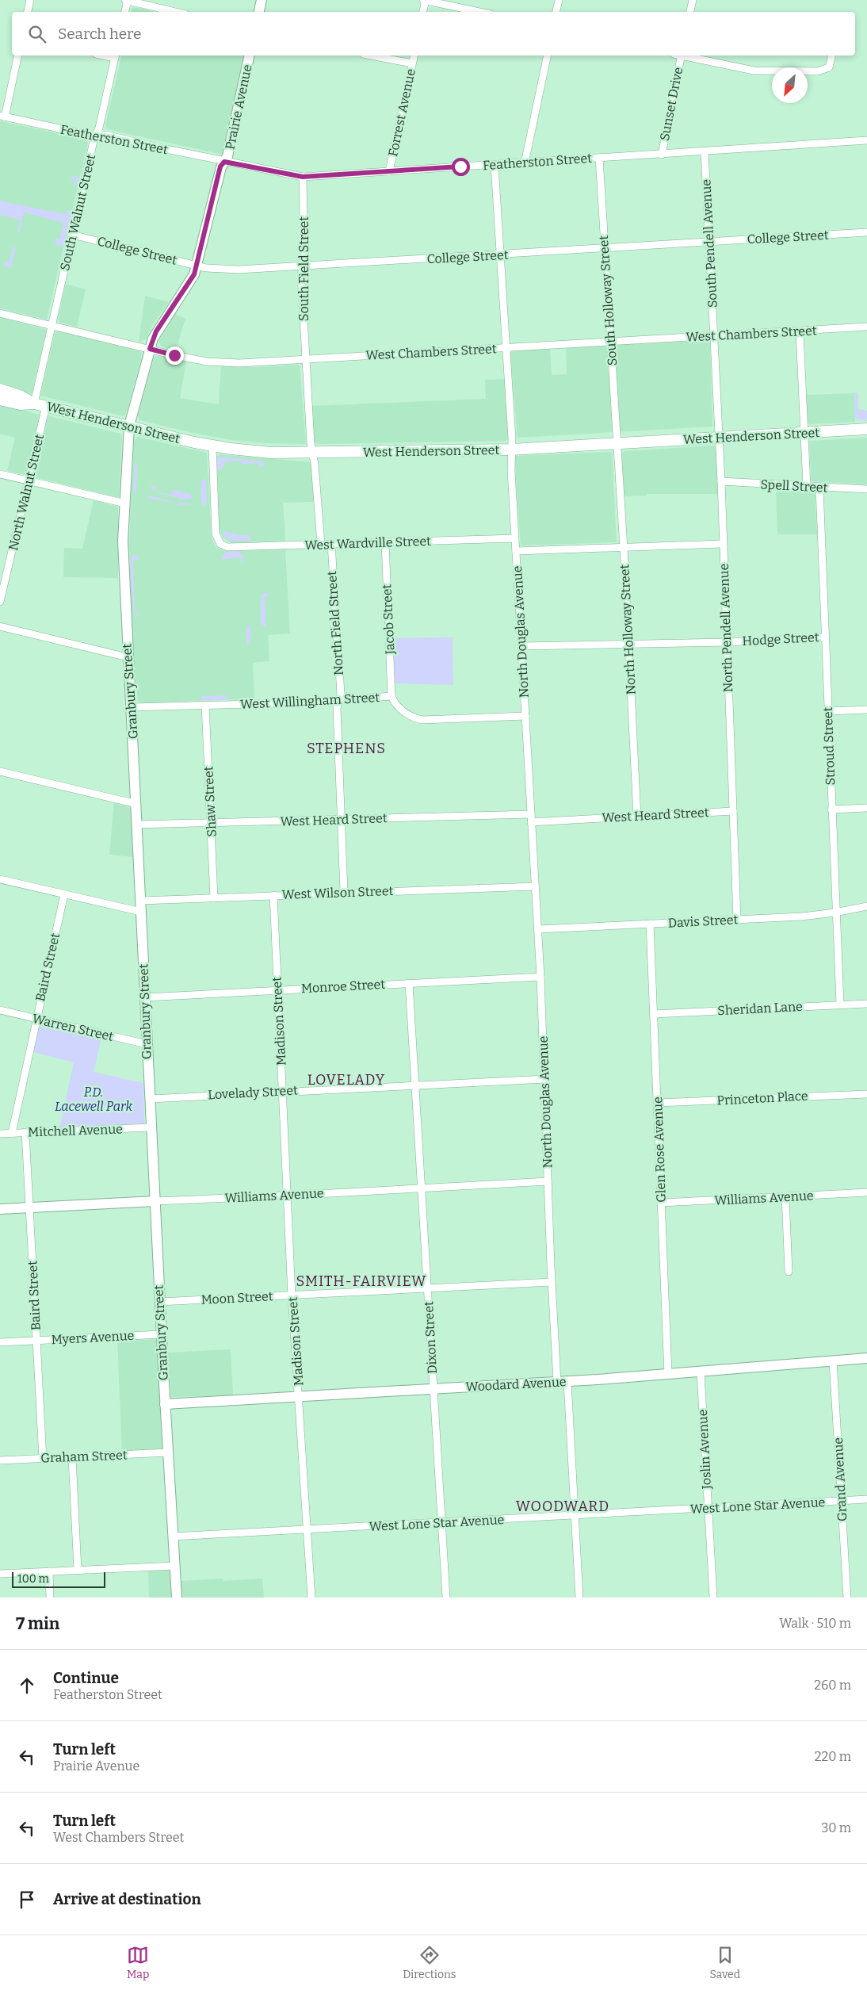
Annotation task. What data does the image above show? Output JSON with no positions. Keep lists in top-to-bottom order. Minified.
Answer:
{"streets":{"main road":["West Henderson Street"],"street":["Sunset Drive","Prairie Avenue","Forrest Avenue","Featherston Street","South Walnut Street","College Street","South Pendell Avenue","South Field Street","South Holloway Street","West Chambers Street","Spell Street","North Walnut Street","West Wardville Street","Jacob Street","North Field Street","North Pendell Avenue","North Holloway Street","North Douglas Avenue","Hodge Street","Granbury Street","West Willingham Street","Stroud Street","Shaw Street","West Heard Street","West Wilson Street","Davis Street","Baird Street","Monroe Street","Sheridan Lane","Madison Street","Warren Street","Lovelady Street","Princeton Place","Mitchell Avenue","Glen Rose Avenue","Williams Avenue","Moon Street","Myers Avenue","Dixon Street","Woodard Avenue","Joslin Avenue","Graham Street","Grand Avenue","West Lone Star Avenue"]},"crossings":[["Sunset Drive","Featherston Street"],["Prairie Avenue","Featherston Street"],["Prairie Avenue","College Street"],["Prairie Avenue","West Chambers Street"],["Prairie Avenue","West Henderson Street"],["Prairie Avenue","Granbury Street"],["Forrest Avenue","Featherston Street"],["Featherston Street","South Walnut Street"],["Featherston Street","South Pendell Avenue"],["Featherston Street","South Field Street"],["Featherston Street","South Holloway Street"],["Featherston Street","North Douglas Avenue"],["South Walnut Street","College Street"],["South Walnut Street","West Chambers Street"],["College Street","South Pendell Avenue"],["College Street","South Field Street"],["College Street","South Holloway Street"],["College Street","North Douglas Avenue"],["South Pendell Avenue","West Chambers Street"],["South Pendell Avenue","North Pendell Avenue"],["South Field Street","West Chambers Street"],["South Holloway Street","West Chambers Street"],["South Holloway Street","West Henderson Street"],["South Holloway Street","North Holloway Street"],["West Chambers Street","North Pendell Avenue"],["West Chambers Street","North Douglas Avenue"],["West Henderson Street","North Walnut Street"],["West Henderson Street","West Wardville Street"],["West Henderson Street","North Pendell Avenue"],["West Henderson Street","North Holloway Street"],["West Henderson Street","North Douglas Avenue"],["West Henderson Street","Granbury Street"],["Spell Street","North Pendell Avenue"],["Spell Street","Stroud Street"],["West Wardville Street","Jacob Street"],["West Wardville Street","North Field Street"],["West Wardville Street","North Douglas Avenue"],["Jacob Street","West Willingham Street"],["North Field Street","West Willingham Street"],["North Field Street","West Heard Street"],["North Field Street","West Wilson Street"],["North Pendell Avenue","Hodge Street"],["North Pendell Avenue","West Heard Street"],["North Pendell Avenue","Davis Street"],["North Holloway Street","Hodge Street"],["North Holloway Street","West Heard Street"],["North Douglas Avenue","Hodge Street"],["North Douglas Avenue","West Willingham Street"],["North Douglas Avenue","West Heard Street"],["North Douglas Avenue","West Wilson Street"],["North Douglas Avenue","Davis Street"],["North Douglas Avenue","Monroe Street"],["North Douglas Avenue","Lovelady Street"],["North Douglas Avenue","Williams Avenue"],["North Douglas Avenue","Moon Street"],["North Douglas Avenue","Woodard Avenue"],["Hodge Street","Stroud Street"],["Granbury Street","West Willingham Street"],["Granbury Street","West Heard Street"],["Granbury Street","West Wilson Street"],["Granbury Street","Monroe Street"],["Granbury Street","Warren Street"],["Granbury Street","Lovelady Street"],["Granbury Street","Mitchell Avenue"],["Granbury Street","Williams Avenue"],["Granbury Street","Moon Street"],["Granbury Street","Myers Avenue"],["Granbury Street","Woodard Avenue"],["Granbury Street","Graham Street"],["Granbury Street","West Lone Star Avenue"],["West Willingham Street","Shaw Street"],["Stroud Street","Davis Street"],["Stroud Street","Sheridan Lane"],["Shaw Street","West Heard Street"],["Shaw Street","West Wilson Street"],["West Wilson Street","Madison Street"],["Davis Street","Glen Rose Avenue"],["Baird Street","Warren Street"],["Baird Street","Mitchell Avenue"],["Baird Street","Williams Avenue"],["Baird Street","Myers Avenue"],["Baird Street","Graham Street"],["Monroe Street","Madison Street"],["Monroe Street","Dixon Street"],["Sheridan Lane","Glen Rose Avenue"],["Madison Street","Lovelady Street"],["Madison Street","Williams Avenue"],["Madison Street","Moon Street"],["Madison Street","Woodard Avenue"],["Madison Street","West Lone Star Avenue"],["Lovelady Street","Dixon Street"],["Princeton Place","Glen Rose Avenue"],["Glen Rose Avenue","Williams Avenue"],["Glen Rose Avenue","Woodard Avenue"],["Williams Avenue","Dixon Street"],["Moon Street","Dixon Street"],["Dixon Street","Woodard Avenue"],["Dixon Street","West Lone Star Avenue"],["Woodard Avenue","Joslin Avenue"],["Woodard Avenue","Grand Avenue"],["Joslin Avenue","West Lone Star Avenue"],["Grand Avenue","West Lone Star Avenue"]],"districts":["STEPHENS","LOVELADY","SMITH-FAIRVIEW","WOODWARD"],"parks":["P.D. Lacewell Park"],"scale_bar":"100 m","north":"bottom left","page":{"search":"Search here","scale":"100 m","heading":["7 min","Walk · 510 m"],"list":[["Continue","Featherston Street","260 m"],["Turn left","Prairie Avenue","220 m"],["Turn left","West Chambers Street","30 m"],"Arrive at destination"],"nav":["Map","Directions","Saved"]}}
